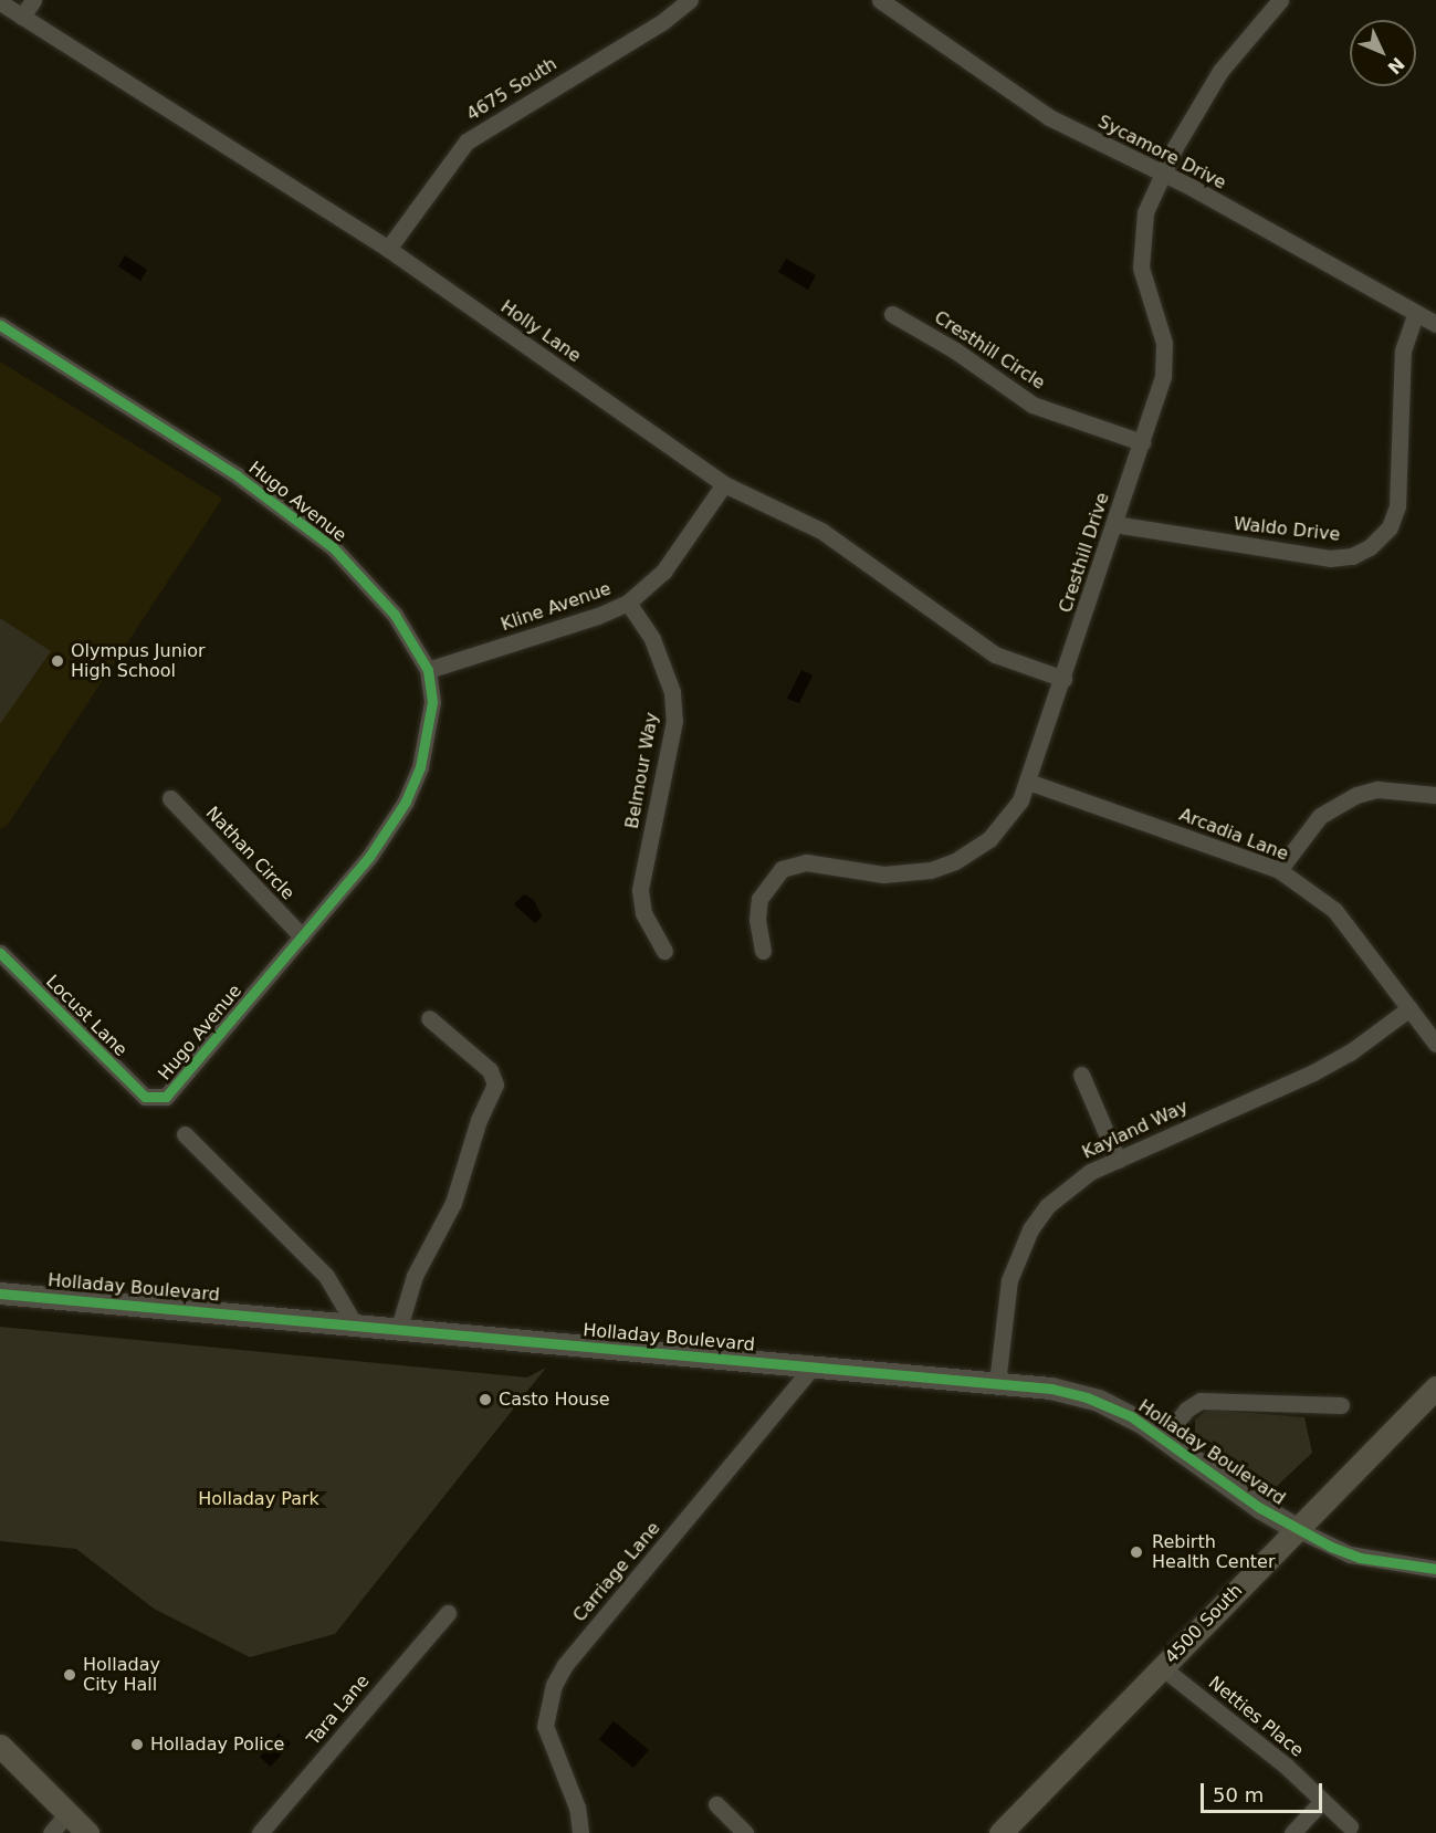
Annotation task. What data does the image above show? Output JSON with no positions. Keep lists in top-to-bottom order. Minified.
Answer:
{"streets":{"main road":["4500 South"],"street":["4675 South","Sycamore Drive","Holly Lane","Cresthill Circle","Hugo Avenue","Waldo Drive","Cresthill Drive","Kline Avenue","Belmour Way","Arcadia Lane","Nathan Circle","Locust Lane","Kayland Way","Holladay Boulevard","Carriage Lane","Tara Lane","Netties Place"]},"crossings":[["4675 South","Holly Lane"],["Sycamore Drive","Waldo Drive"],["Sycamore Drive","Cresthill Drive"],["Holly Lane","Cresthill Drive"],["Holly Lane","Kline Avenue"],["Cresthill Circle","Cresthill Drive"],["Hugo Avenue","Kline Avenue"],["Hugo Avenue","Nathan Circle"],["Hugo Avenue","Locust Lane"],["Waldo Drive","Cresthill Drive"],["Cresthill Drive","Arcadia Lane"],["Kline Avenue","Belmour Way"],["Arcadia Lane","Kayland Way"],["Kayland Way","Holladay Boulevard"],["Holladay Boulevard","Carriage Lane"],["Holladay Boulevard","4500 South"],["4500 South","Netties Place"]],"parks":["Holladay Park"],"places":["Olympus Junior High School","Casto House","Rebirth Health Center","Holladay City Hall","Holladay Police"],"scale_bar":"50 m","north":"bottom right"}
